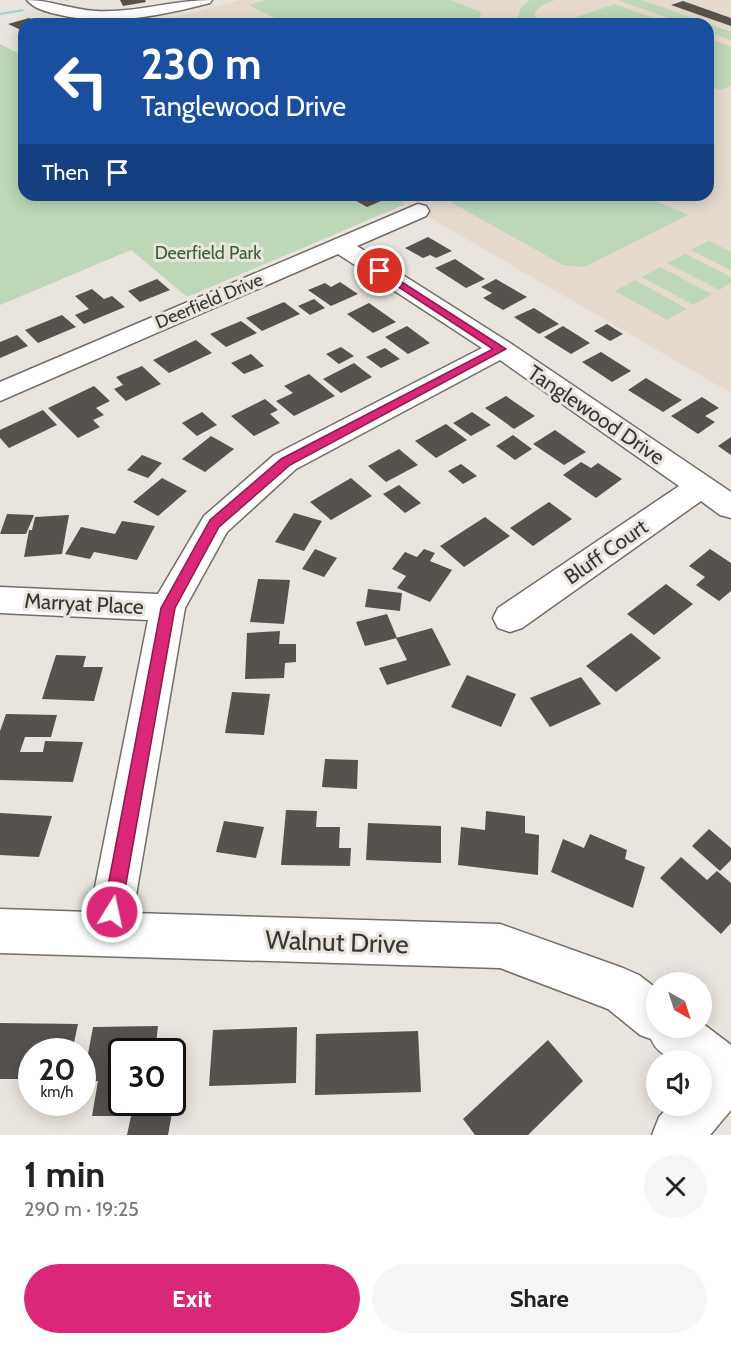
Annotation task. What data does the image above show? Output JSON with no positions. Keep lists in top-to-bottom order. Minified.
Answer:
{"streets":{"street":["Deerfield Drive","Tanglewood Drive","Bluff Court","Marryat Place","Walnut Drive"]},"crossings":[["Deerfield Drive","Tanglewood Drive"],["Tanglewood Drive","Bluff Court"]],"parks":["Deerfield Park"],"north":"bottom right","page":{"turn":["230 m","Tanglewood Drive"],"then":"Then","speed":"20 km/h","limit":"30","heading":["1 min","290 m · 19:25"],"buttons":["Exit","Share"]}}
